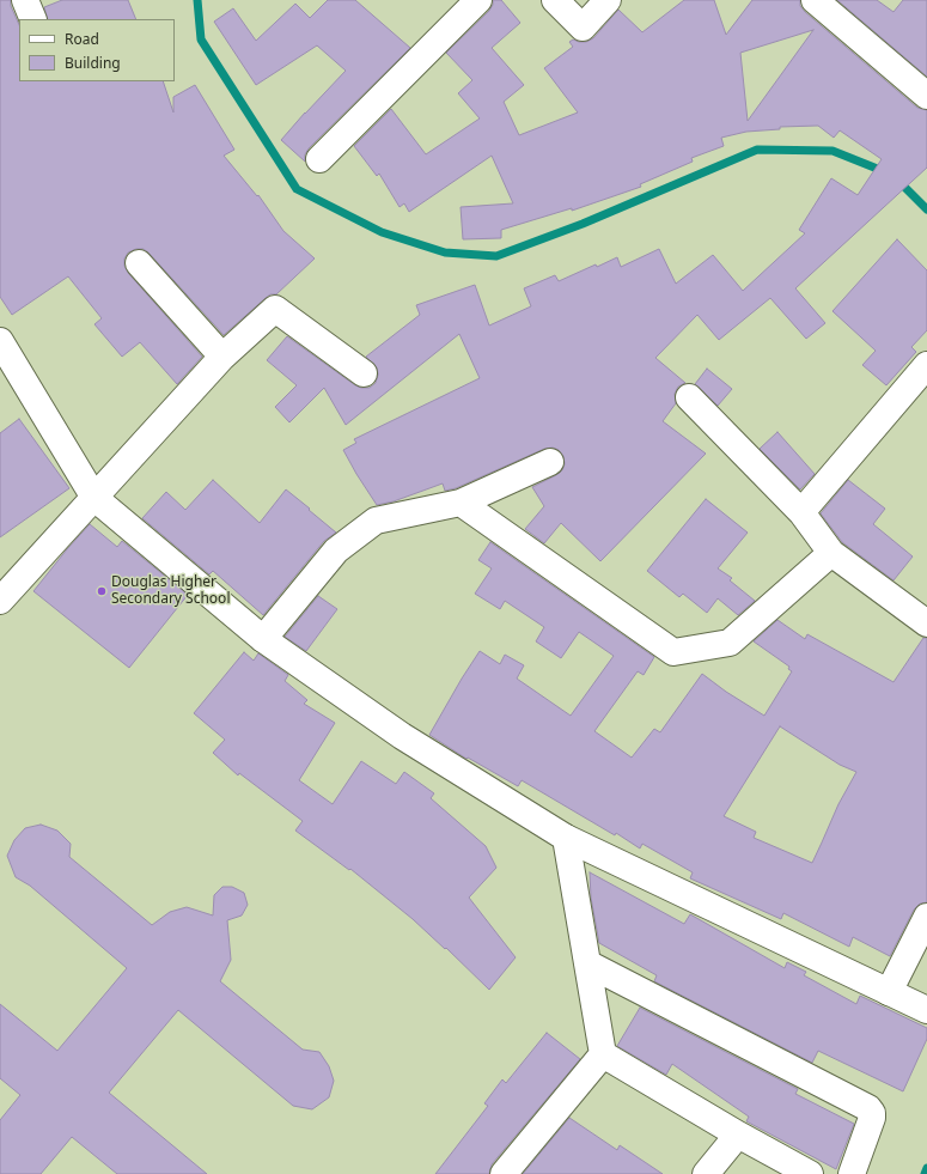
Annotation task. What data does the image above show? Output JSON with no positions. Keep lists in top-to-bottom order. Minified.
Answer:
{"places":["Douglas Higher Secondary School"],"legend":["Road","Building"]}
